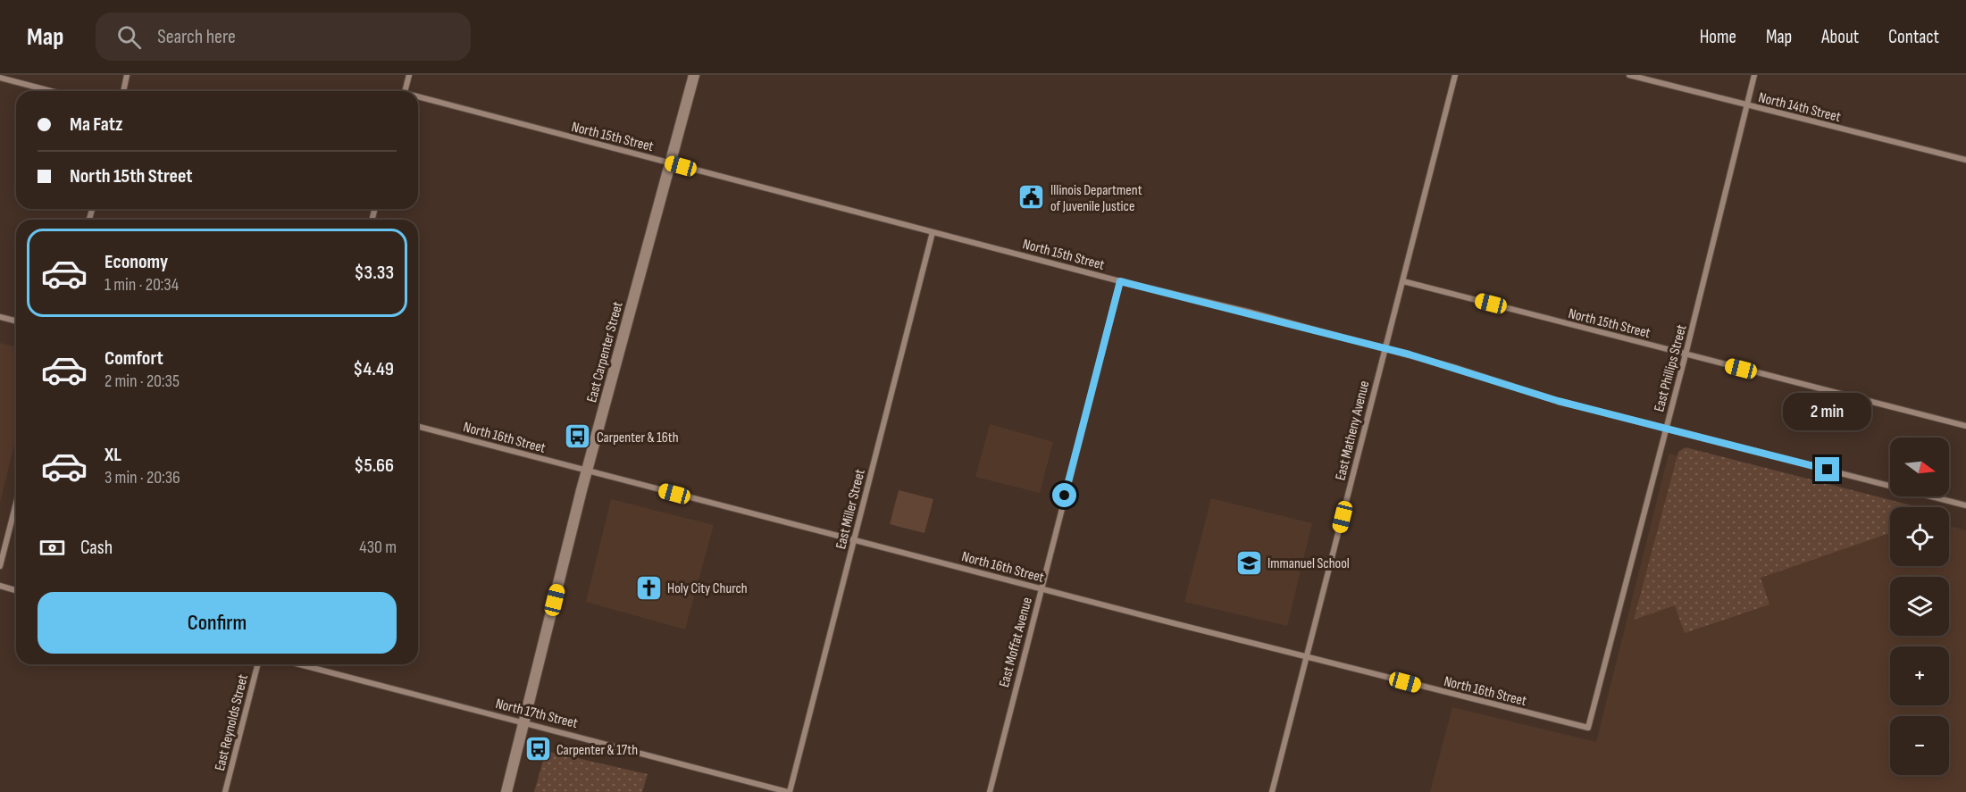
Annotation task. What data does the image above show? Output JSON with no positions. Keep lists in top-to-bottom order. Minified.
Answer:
{"streets":{"street":["North 14th Street","North 15th Street","East Carpenter Street","East Phillips Street","East Matheny Avenue","North 16th Street","East Miller Street","East Moffat Avenue","North 17th Street","East Reynolds Street"]},"crossings":[["North 14th Street","East Phillips Street"],["North 15th Street","East Carpenter Street"],["North 15th Street","East Phillips Street"],["North 15th Street","East Matheny Avenue"],["North 15th Street","East Miller Street"],["North 15th Street","East Moffat Avenue"],["East Carpenter Street","North 16th Street"],["East Carpenter Street","North 17th Street"],["East Phillips Street","North 16th Street"],["East Matheny Avenue","North 16th Street"],["North 16th Street","East Miller Street"],["North 16th Street","East Moffat Avenue"],["East Miller Street","North 17th Street"]],"places":{"public building":["Illinois Department of Juvenile Justice"],"bus stop":["Carpenter & 16th","Carpenter & 17th"],"school or university":["Immanuel School"],"church":["Holy City Church"]},"north":"right","page":{"header":"Map","search":"Search here","nav":["Home","Map","About","Contact"],"banner":["Ma Fatz","North 15th Street"],"list":[{"name":"Economy","note":"1 min · 20:34","value":"$3.33"},{"name":"Comfort","note":"2 min · 20:35","value":"$4.49"},{"name":"XL","note":"3 min · 20:36","value":"$5.66"}],"bubble":"2 min","map_buttons":["+","−"],"pay":["Cash","430 m"],"buttons":"Confirm"}}
